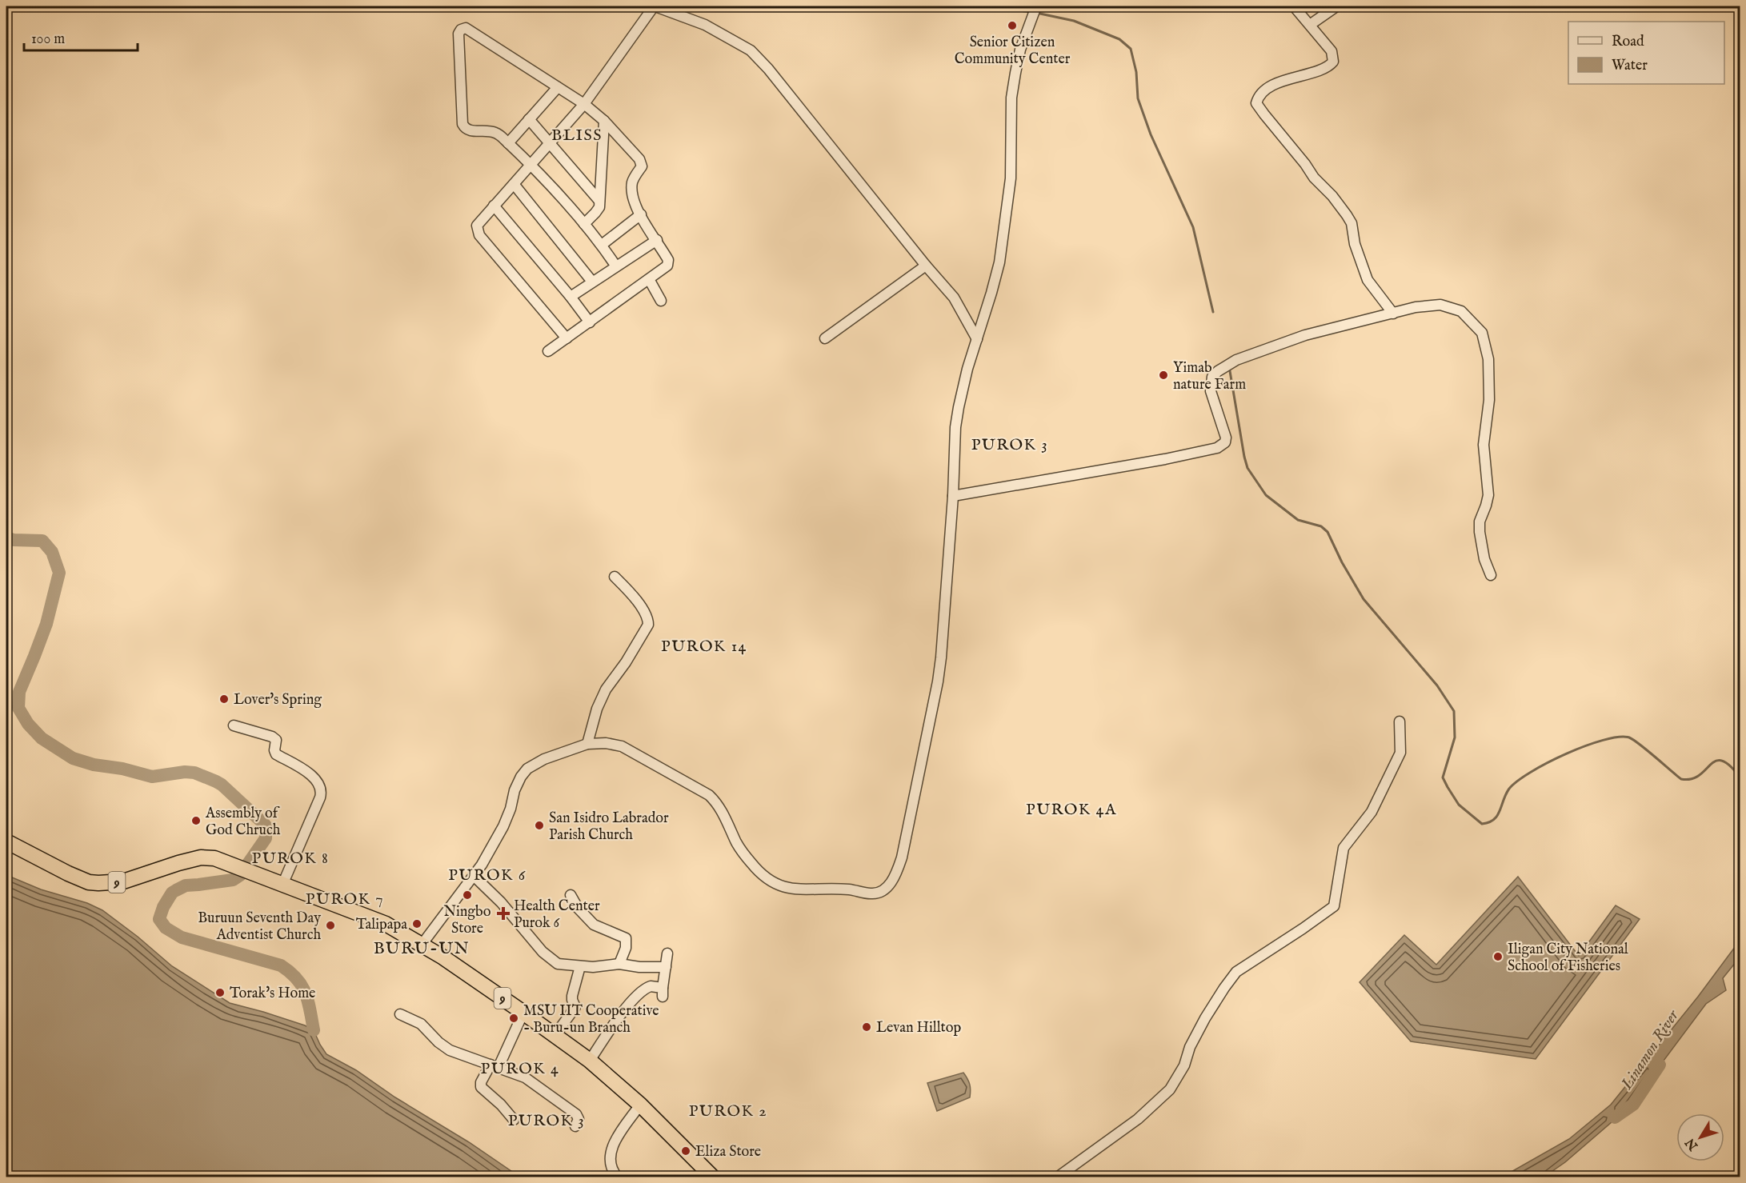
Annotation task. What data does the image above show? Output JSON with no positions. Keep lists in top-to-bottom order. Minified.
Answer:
{"streets":{"highway":["9"]},"districts":["BLISS","PUROK 3","PUROK 14","PUROK 4A","PUROK 8","PUROK 6","PUROK 7","BURU-UN","PUROK 4","PUROK 2","PUROK 3"],"water":["Linamon River"],"places":{"other":["Senior Citizen Community Center","Yimab nature Farm","Lover's Spring","Assembly of God Chruch","San Isidro Labrador Parish Church","Ningbo Store","Talipapa","Buruun Seventh Day Adventist Church","Iligan City National School of Fisheries","Torak's Home","MSU IIT Cooperative - Buru-un Branch","Levan Hilltop","Eliza Store"],"health":["Health Center Purok 6"]},"legend":["Road","Water"],"scale_bar":"100 m","north":"bottom left"}
